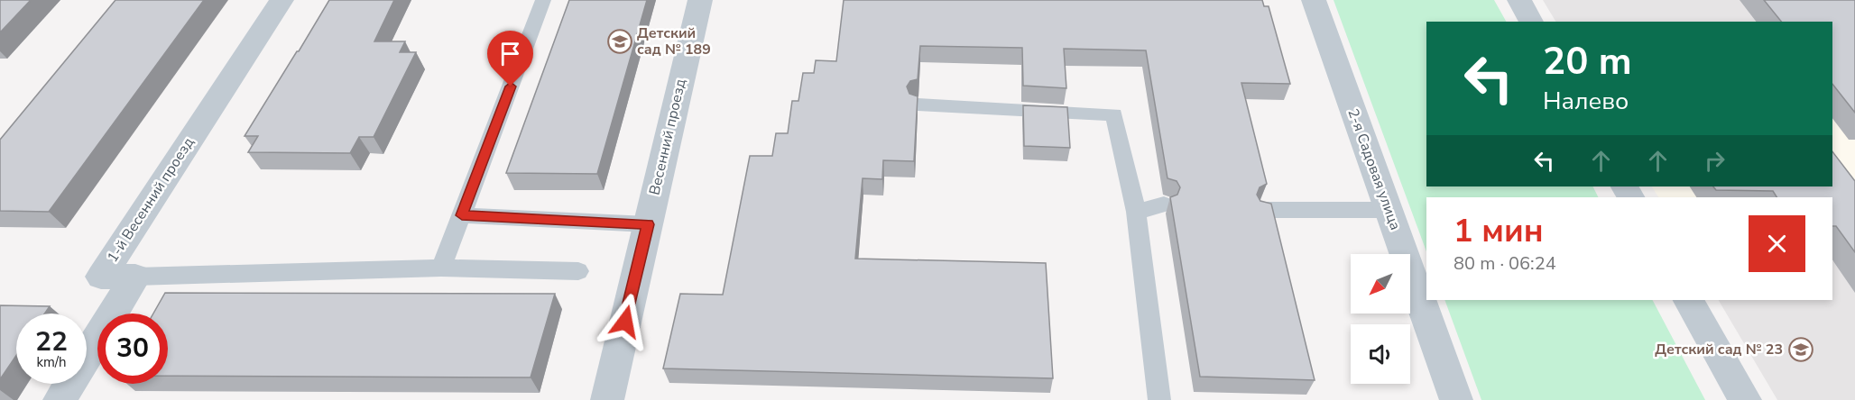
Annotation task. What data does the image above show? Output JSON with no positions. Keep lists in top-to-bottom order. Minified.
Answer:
{"streets":{"street":["Весенний проезд","2-я Садовая улица","1-й Весенний проезд"]},"places":{"school or university":["Детский сад № 189","Детский сад № 23"]},"north":"bottom left","page":{"turn":["20 m","Налево"],"heading":["1 мин","80 m · 06:24"],"speed":"22 km/h","limit":"30"}}
